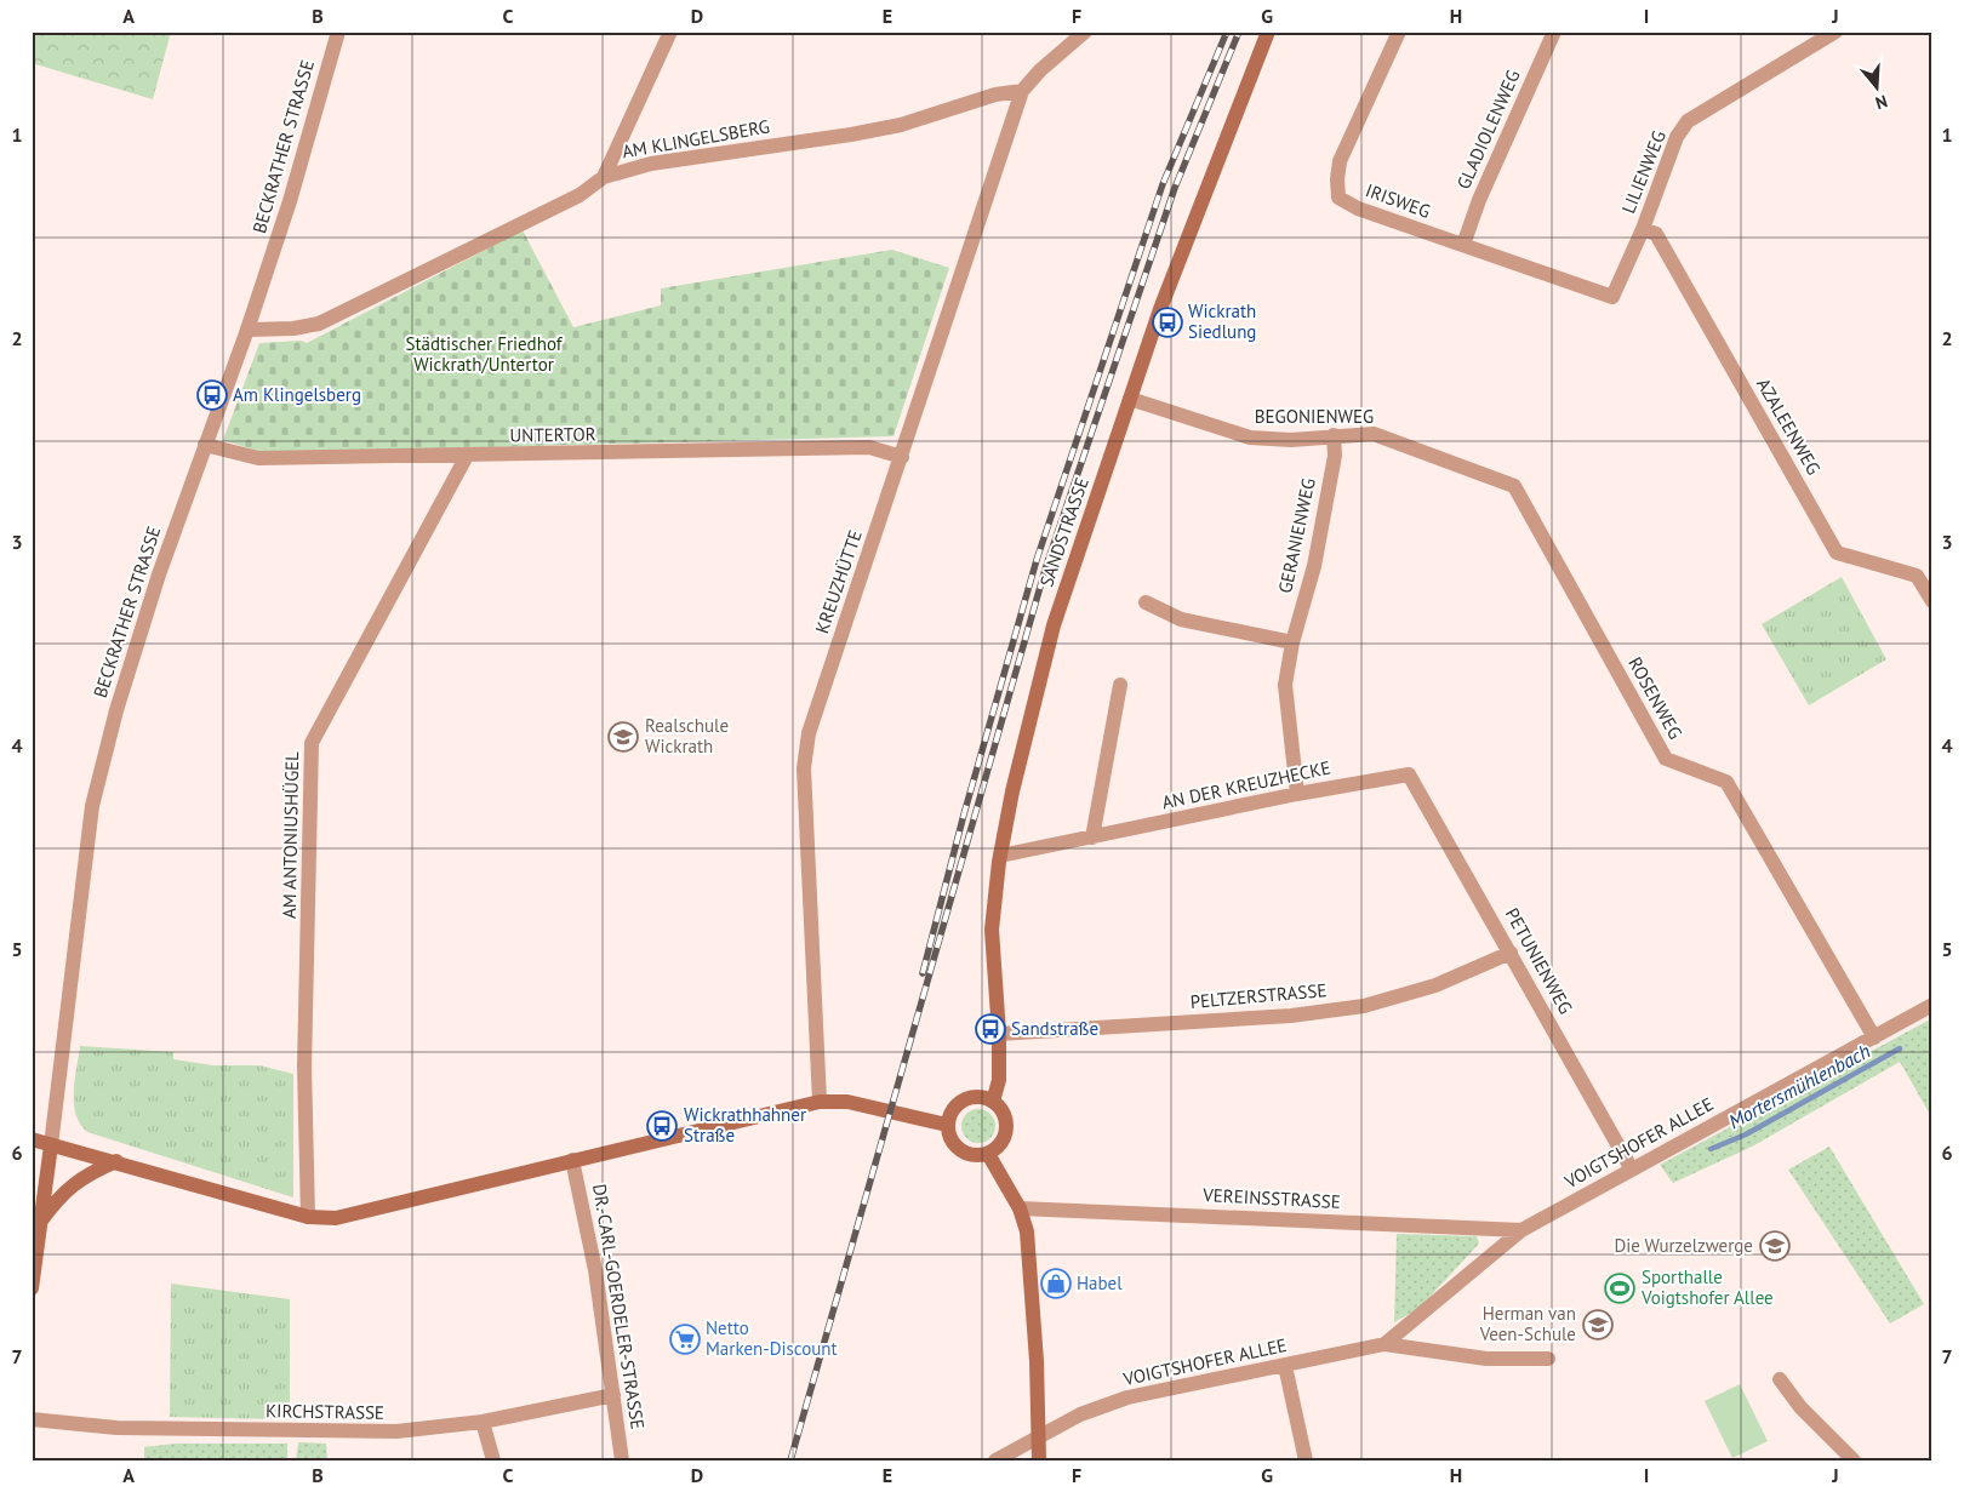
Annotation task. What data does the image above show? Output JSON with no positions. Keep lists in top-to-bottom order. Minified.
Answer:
{"streets":{"main road":["BECKRATHER STRASSE","SANDSTRASSE"],"street":["GLADIOLENWEG","AM KLINGELSBERG","LILIENWEG","IRISWEG","BEGONIENWEG","AZALEENWEG","UNTERTOR","GERANIENWEG","KREUZHÜTTE","ROSENWEG","AN DER KREUZHECKE","AM ANTONIUSHÜGEL","PETUNIENWEG","PELTZERSTRASSE","VOIGTSHOFER ALLEE","VEREINSSTRASSE","DR.-CARL-GOERDELER-STRASSE","KIRCHSTRASSE"]},"crossings":[["GLADIOLENWEG","IRISWEG"],["AM KLINGELSBERG","BECKRATHER STRASSE"],["AM KLINGELSBERG","KREUZHÜTTE"],["BECKRATHER STRASSE","UNTERTOR"],["LILIENWEG","IRISWEG"],["LILIENWEG","AZALEENWEG"],["BEGONIENWEG","SANDSTRASSE"],["BEGONIENWEG","GERANIENWEG"],["BEGONIENWEG","ROSENWEG"],["UNTERTOR","KREUZHÜTTE"],["UNTERTOR","AM ANTONIUSHÜGEL"],["SANDSTRASSE","AN DER KREUZHECKE"],["SANDSTRASSE","PELTZERSTRASSE"],["GERANIENWEG","AN DER KREUZHECKE"],["ROSENWEG","VOIGTSHOFER ALLEE"],["AN DER KREUZHECKE","PETUNIENWEG"],["PETUNIENWEG","PELTZERSTRASSE"],["PETUNIENWEG","VOIGTSHOFER ALLEE"],["VOIGTSHOFER ALLEE","VEREINSSTRASSE"],["DR.-CARL-GOERDELER-STRASSE","KIRCHSTRASSE"]],"water":["Mortersmühlenbach"],"parks":["Städtischer Friedhof Wickrath/Untertor"],"places":{"bus stop":["Wickrath Siedlung","Am Klingelsberg","Sandstraße","Wickrathhahner Straße"],"school or university":["Realschule Wickrath","Die Wurzelzwerge","Herman van Veen-Schule"],"shop":["Habel"],"sports":["Sporthalle Voigtshofer Allee"],"supermarket":["Netto Marken-Discount"]},"north":"bottom","grid":{"columns":["A","B","C","D","E","F","G","H","I","J"],"rows":["1","2","3","4","5","6","7"]}}
